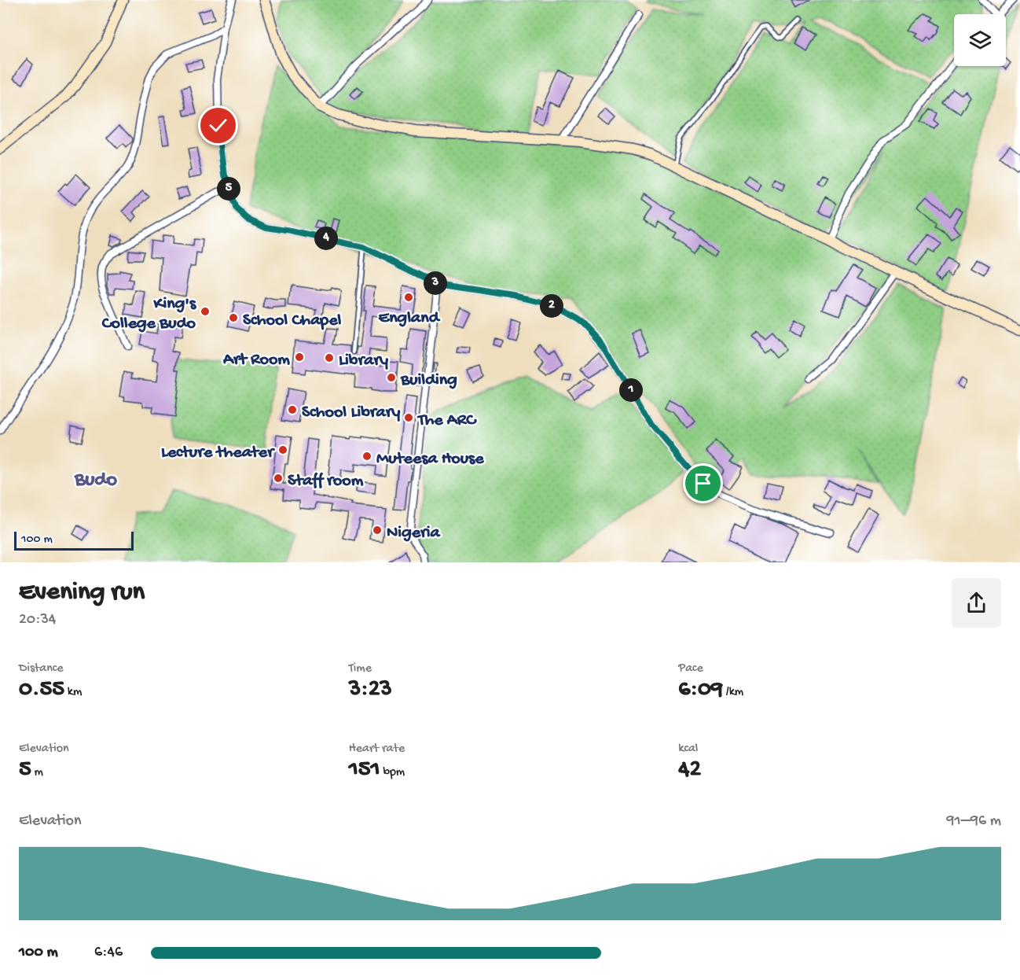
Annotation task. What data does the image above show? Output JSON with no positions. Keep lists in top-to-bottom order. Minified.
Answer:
{"districts":["Budo"],"places":["England","King's College Budo","School Chapel","Art Room","Library","Building","School Library","The ARC","Lecture theater","Muteesa House","Staff room","Nigeria"],"scale_bar":"100 m","page":{"pins":["5","4","3","2","1"],"scale":"100 m","heading":["Evening run","20:34"],"stats":[["Distance","0.55 km"],["Time","3:23"],["Pace","6:09 /km"],["Elevation","5 m"],["Heart rate","151 bpm"],["kcal","42"]],"chart":["Elevation","91–96 m"],"list":[{"name":"100 m","note":"6:46"}]}}
